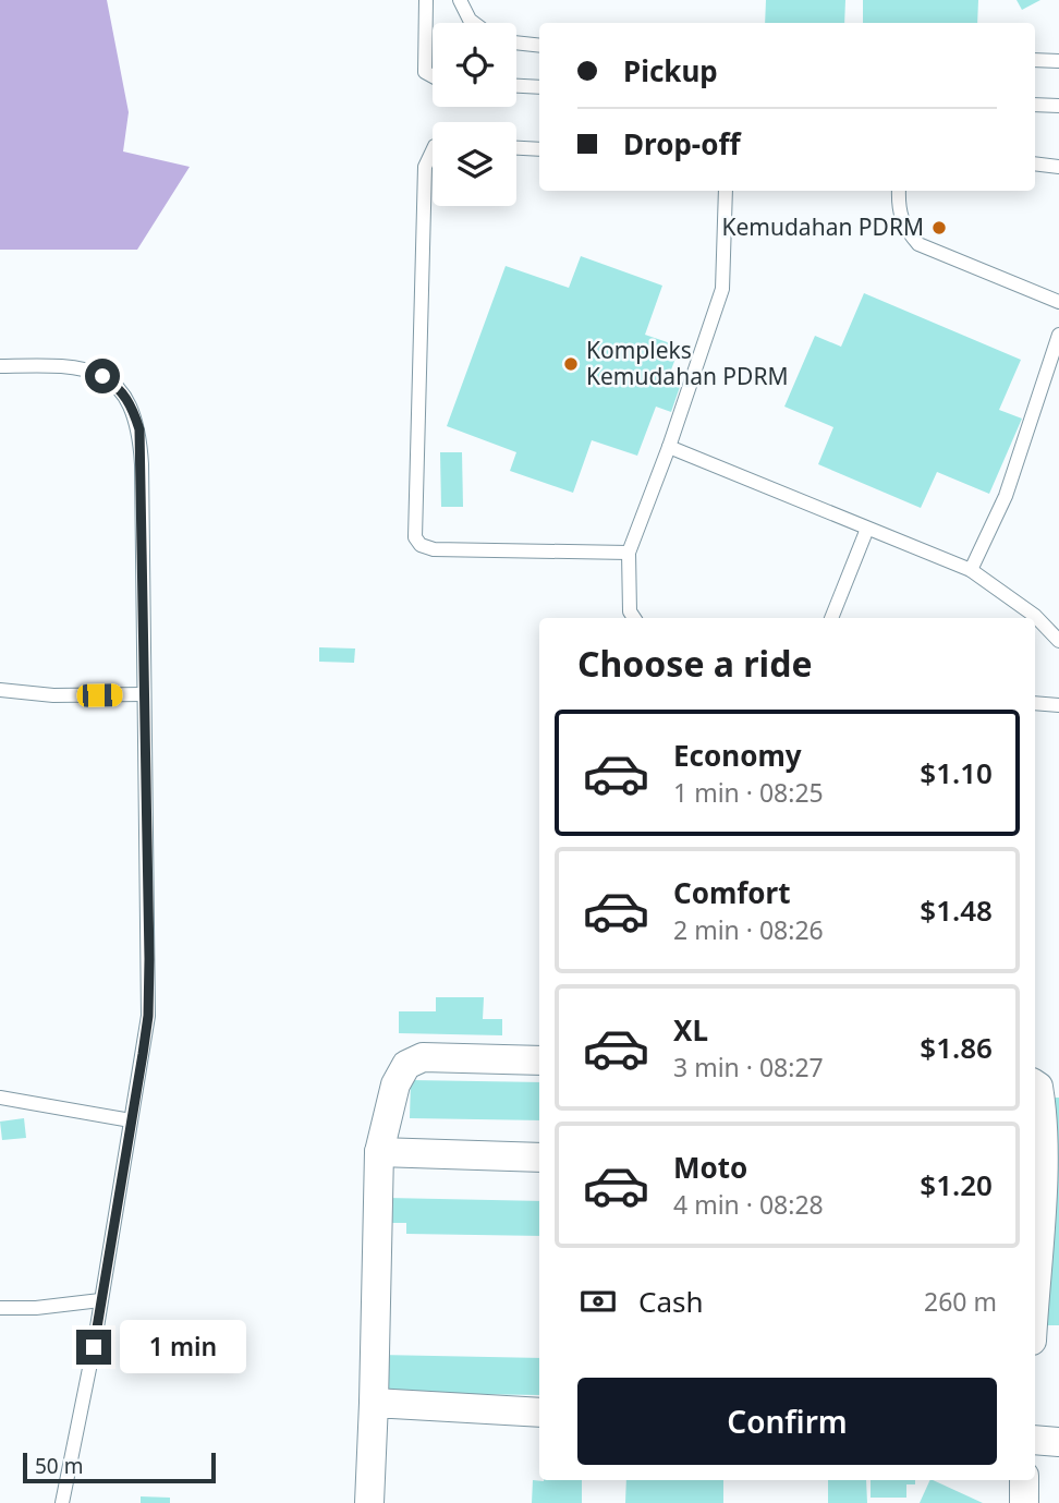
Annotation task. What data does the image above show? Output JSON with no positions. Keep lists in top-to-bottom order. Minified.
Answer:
{"places":["Kemudahan PDRM","Kompleks Kemudahan PDRM"],"scale_bar":"50 m","page":{"banner":["Pickup","Drop-off"],"heading":"Choose a ride","list":[{"name":"Economy","note":"1 min · 08:25","value":"$1.10"},{"name":"Comfort","note":"2 min · 08:26","value":"$1.48"},{"name":"XL","note":"3 min · 08:27","value":"$1.86"},{"name":"Moto","note":"4 min · 08:28","value":"$1.20"}],"pay":["Cash","260 m"],"bubble":"1 min","buttons":"Confirm","scale":"50 m"}}
